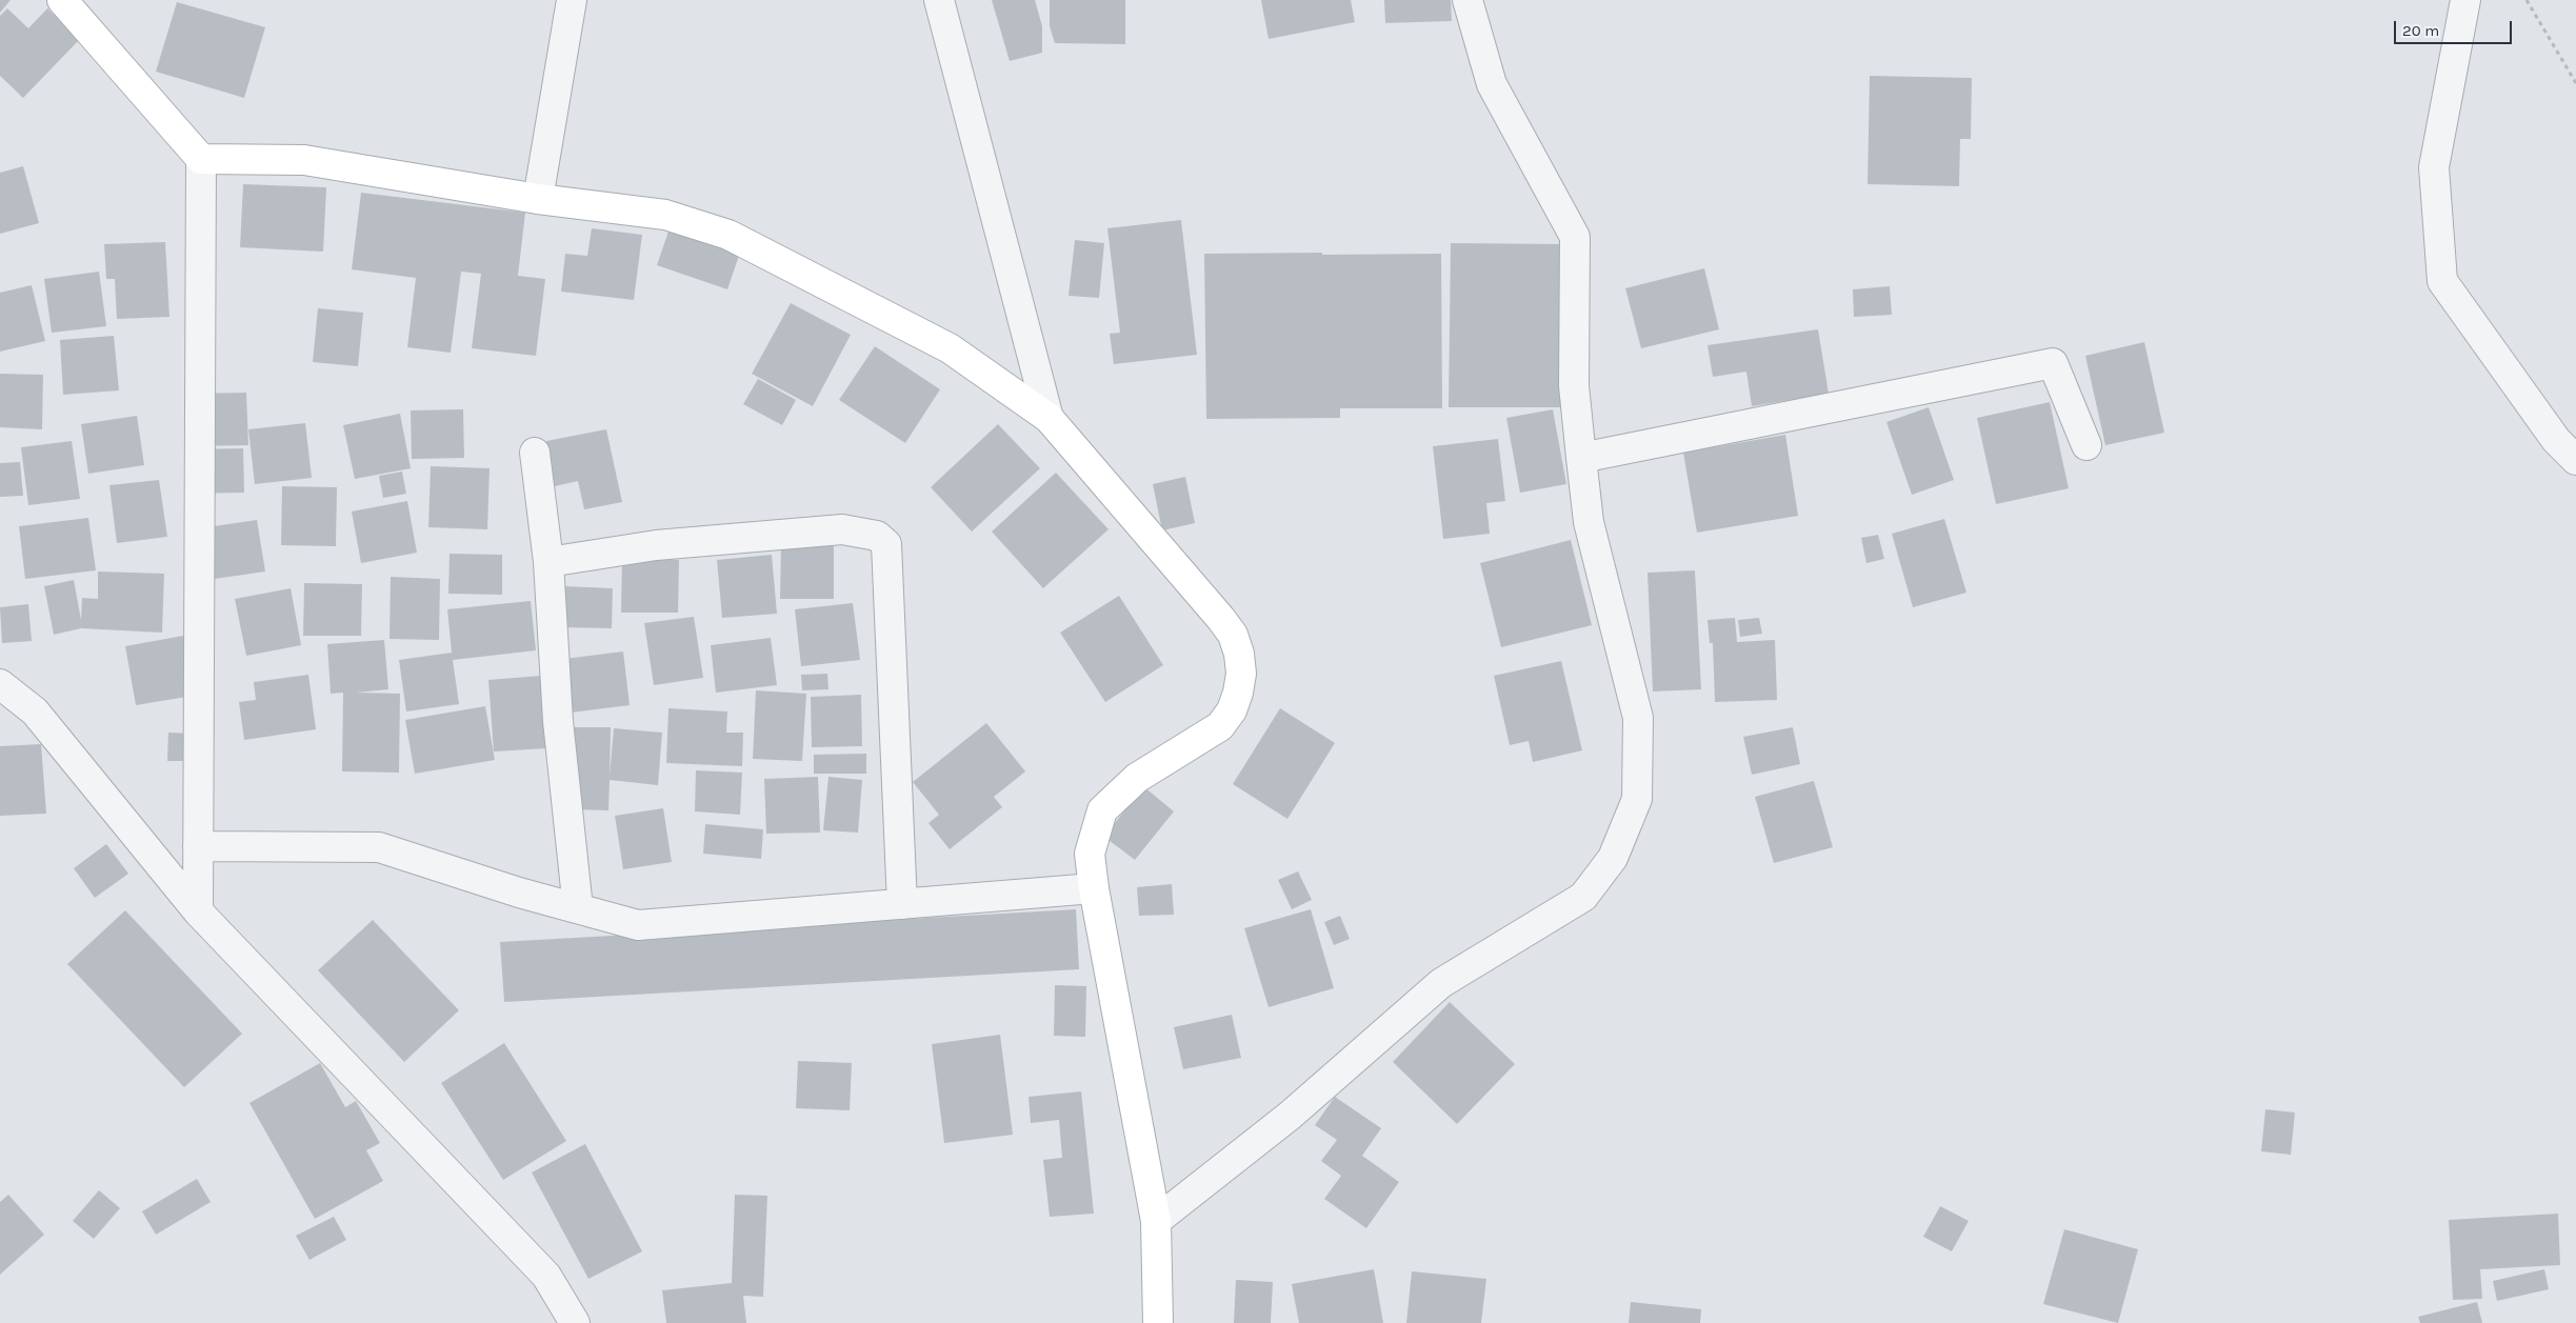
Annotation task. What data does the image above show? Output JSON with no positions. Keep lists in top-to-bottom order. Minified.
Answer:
{"scale_bar":"20 m"}
